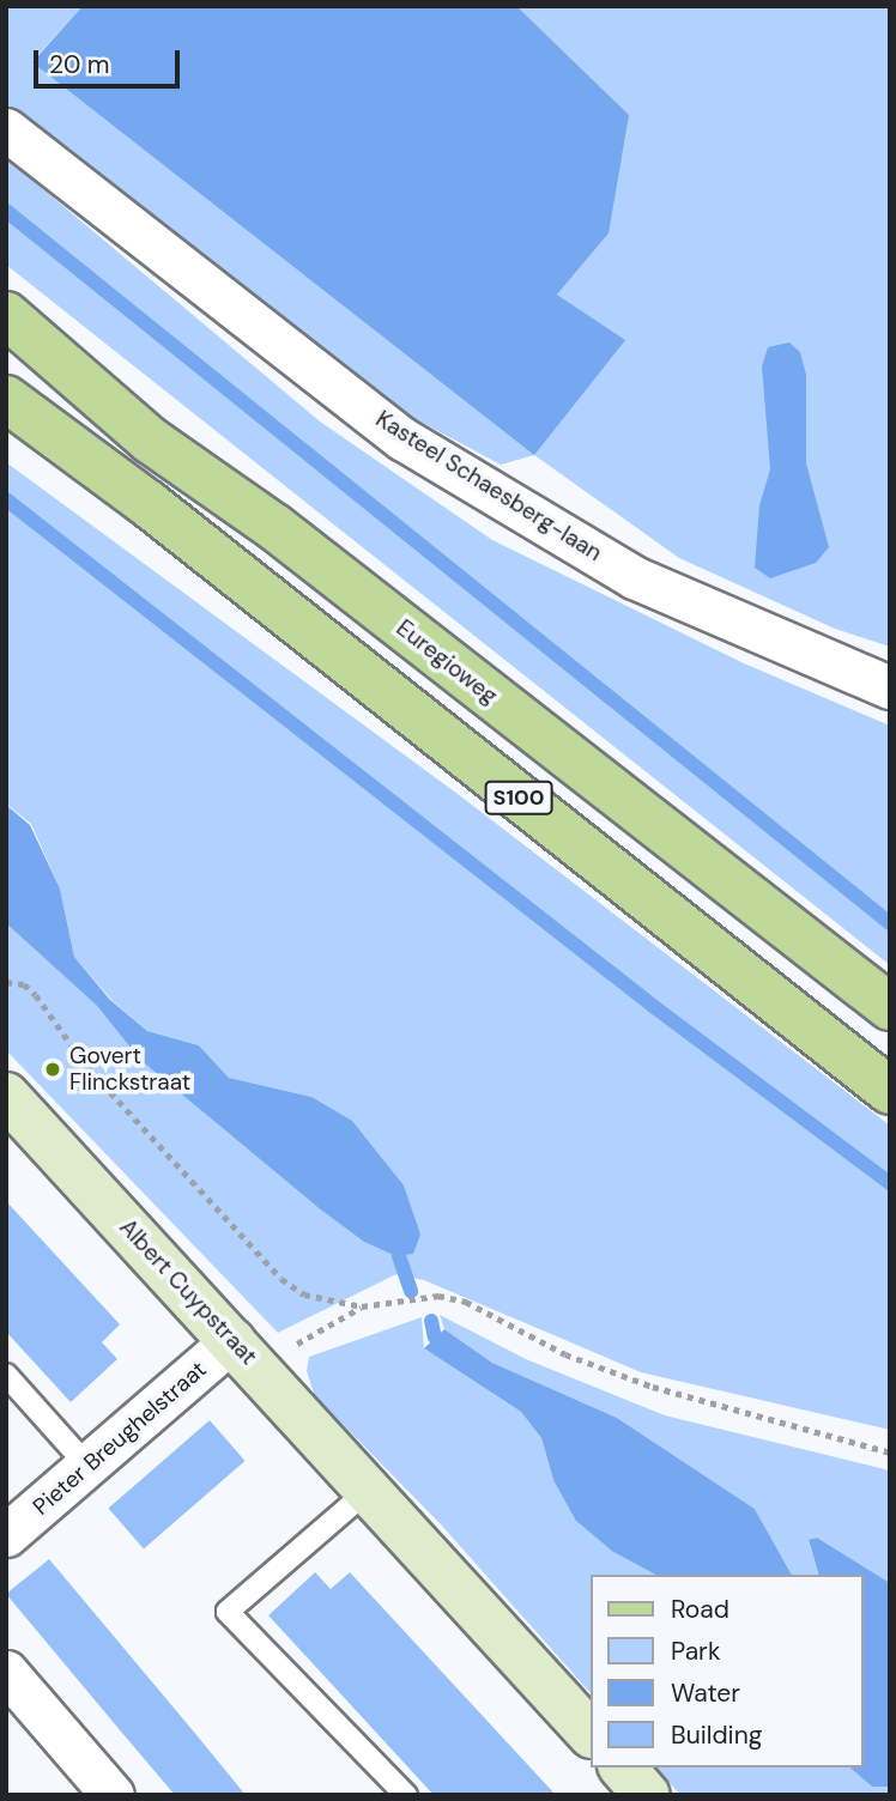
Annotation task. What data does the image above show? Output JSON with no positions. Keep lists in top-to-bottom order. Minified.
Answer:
{"streets":{"main road":["Euregioweg","S100"],"street":["Kasteel Schaesberg-laan","Albert Cuypstraat","Pieter Breughelstraat"]},"crossings":[["Albert Cuypstraat","Pieter Breughelstraat"]],"places":["Govert Flinckstraat"],"legend":["Road","Park","Water","Building"],"scale_bar":"20 m"}
